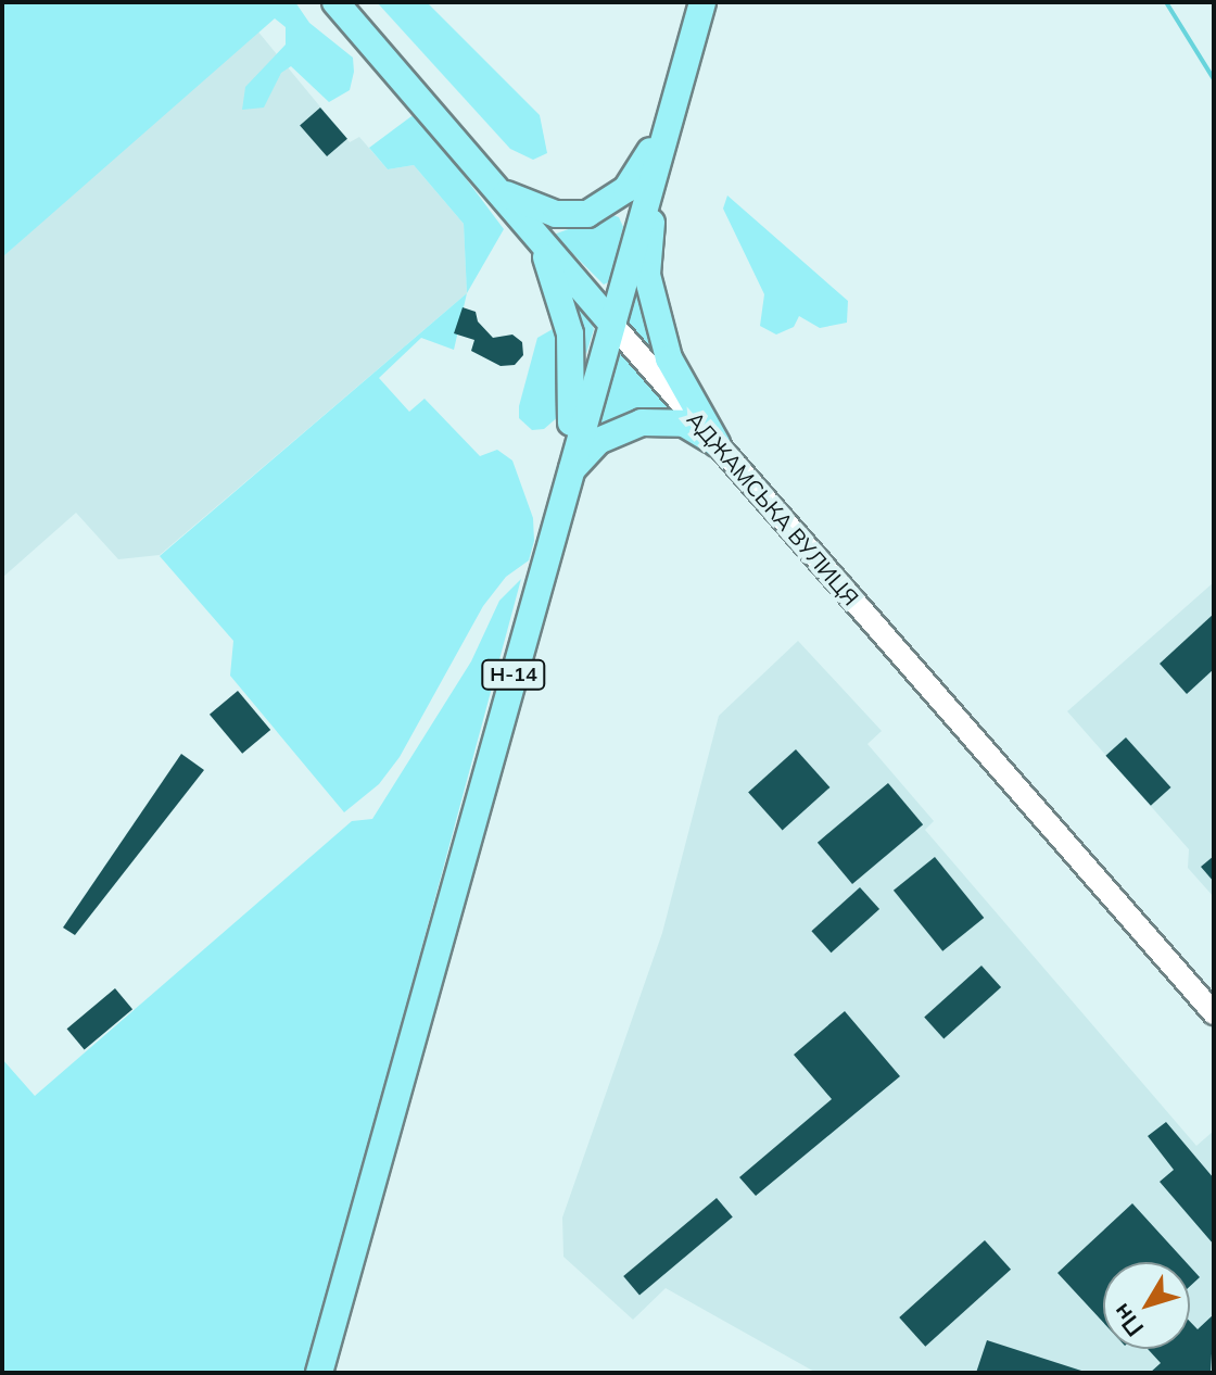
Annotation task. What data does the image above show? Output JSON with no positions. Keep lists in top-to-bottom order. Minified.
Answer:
{"streets":{"main road":["АДЖАМСЬКА ВУЛИЦЯ","Н-14"]},"crossings":[["АДЖАМСЬКА ВУЛИЦЯ","Н-14"]],"north":"bottom left"}
